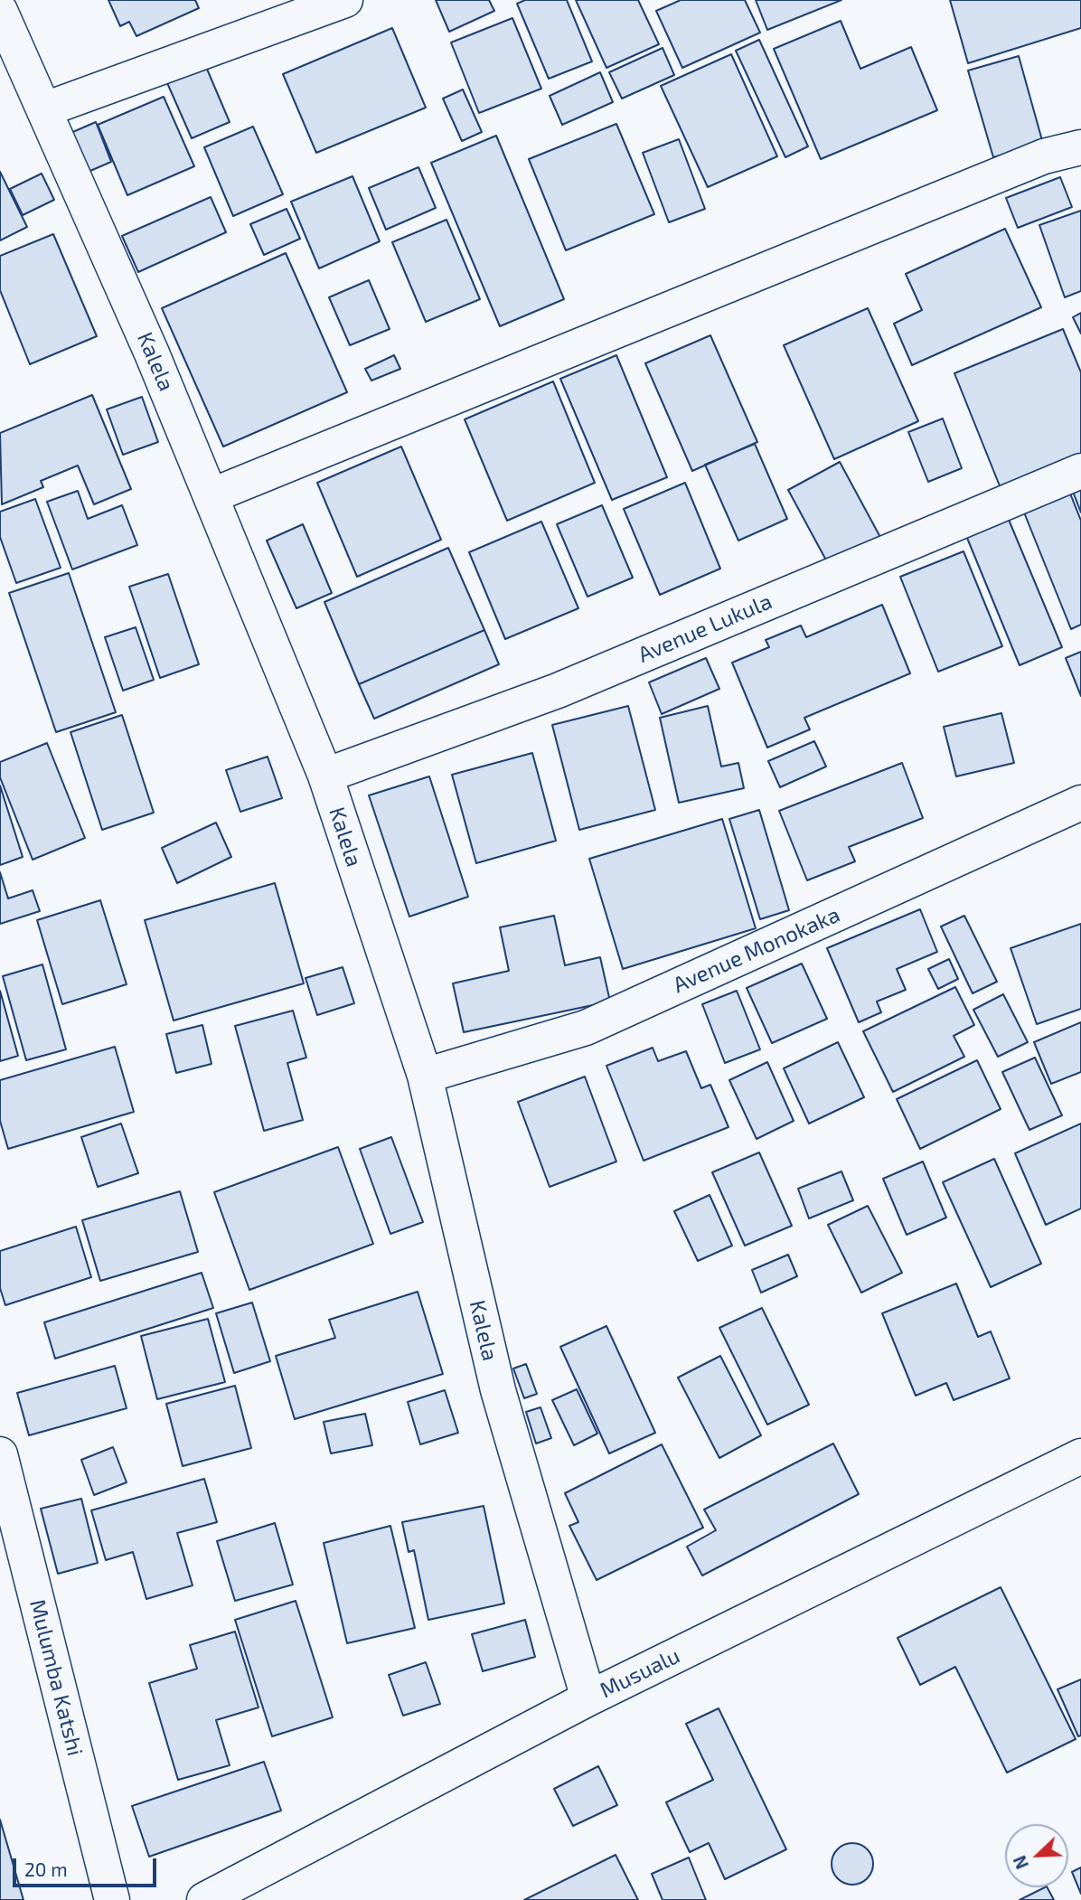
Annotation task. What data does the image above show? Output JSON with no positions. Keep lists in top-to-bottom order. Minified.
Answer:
{"streets":{"street":["Kalela","Avenue Lukula","Avenue Monokaka","Musualu","Mulumba Katshi"]},"crossings":[["Kalela","Avenue Lukula"],["Kalela","Avenue Monokaka"],["Kalela","Musualu"]],"scale_bar":"20 m","north":"bottom left"}
